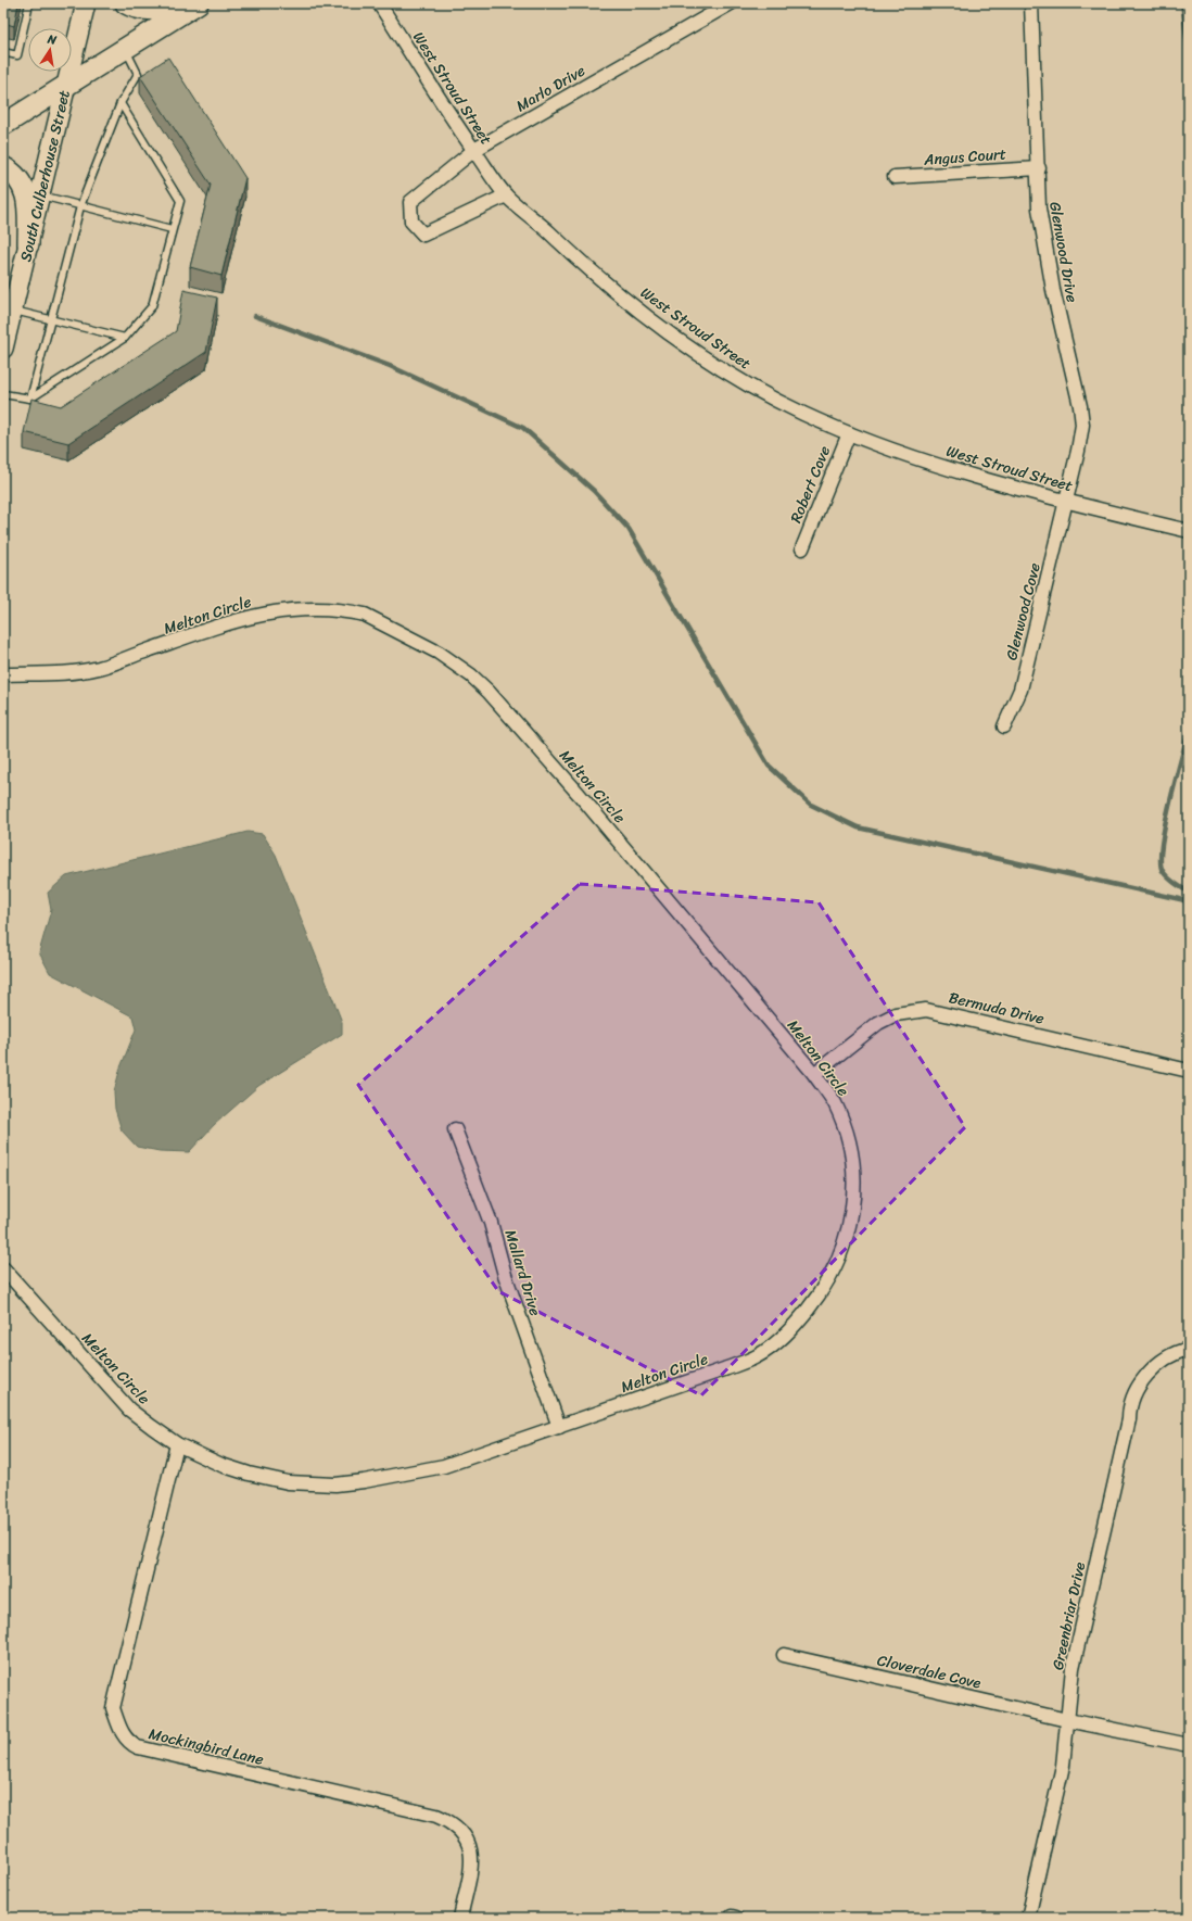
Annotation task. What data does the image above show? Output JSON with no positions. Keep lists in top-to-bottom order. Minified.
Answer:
{"streets":{"street":["West Stroud Street","Marlo Drive","Angus Court","South Culberhouse Street","Glenwood Drive","Robert Cove","Glenwood Cove","Melton Circle","Bermuda Drive","Mallard Drive","Greenbriar Drive","Cloverdale Cove","Mockingbird Lane"]},"crossings":[["West Stroud Street","Marlo Drive"],["West Stroud Street","Glenwood Drive"],["West Stroud Street","Robert Cove"],["West Stroud Street","Glenwood Cove"],["Angus Court","Glenwood Drive"],["Glenwood Drive","Glenwood Cove"],["Melton Circle","Bermuda Drive"],["Melton Circle","Mallard Drive"],["Melton Circle","Mockingbird Lane"],["Greenbriar Drive","Cloverdale Cove"]],"north":"top"}
